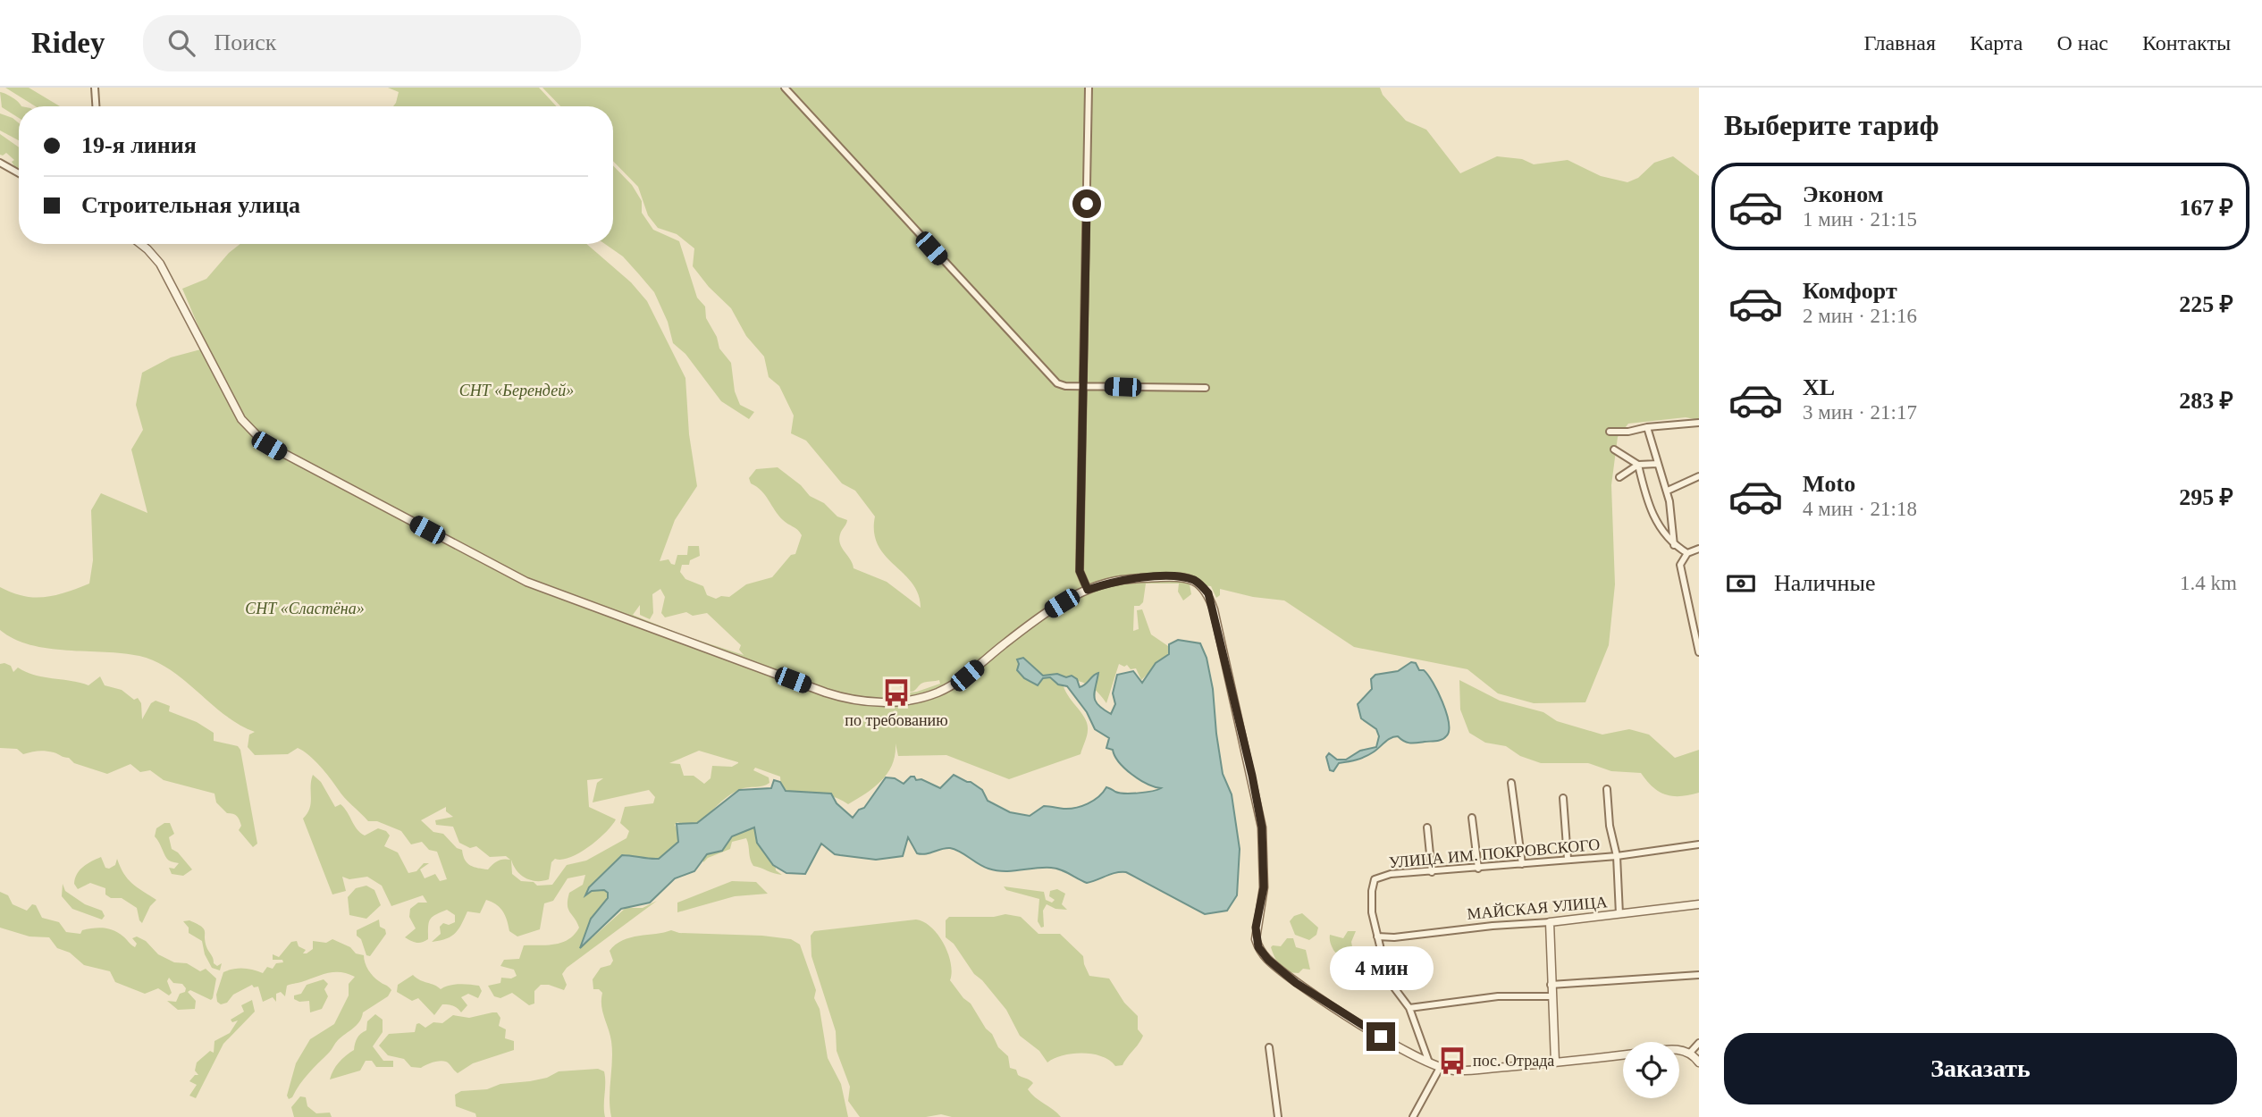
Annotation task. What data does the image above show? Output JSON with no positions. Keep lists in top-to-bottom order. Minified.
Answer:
{"streets":{"street":["УЛИЦА ИМ. ПОКРОВСКОГО","МАЙСКАЯ УЛИЦА"]},"crossings":[["УЛИЦА ИМ. ПОКРОВСКОГО","МАЙСКАЯ УЛИЦА"]],"parks":["СНТ «Берендей»","СНТ «Сластёна»"],"places":{"bus stop":["по требованию","пос. Отрада"]},"page":{"header":"Ridey","search":"Поиск","nav":["Главная","Карта","О нас","Контакты"],"heading":"Выберите тариф","banner":["19-я линия","Строительная улица"],"list":[{"name":"Эконом","note":"1 мин · 21:15","value":"167 ₽"},{"name":"Комфорт","note":"2 мин · 21:16","value":"225 ₽"},{"name":"XL","note":"3 мин · 21:17","value":"283 ₽"},{"name":"Moto","note":"4 мин · 21:18","value":"295 ₽"}],"pay":["Наличные","1.4 km"],"bubble":"4 мин","buttons":"Заказать"}}
